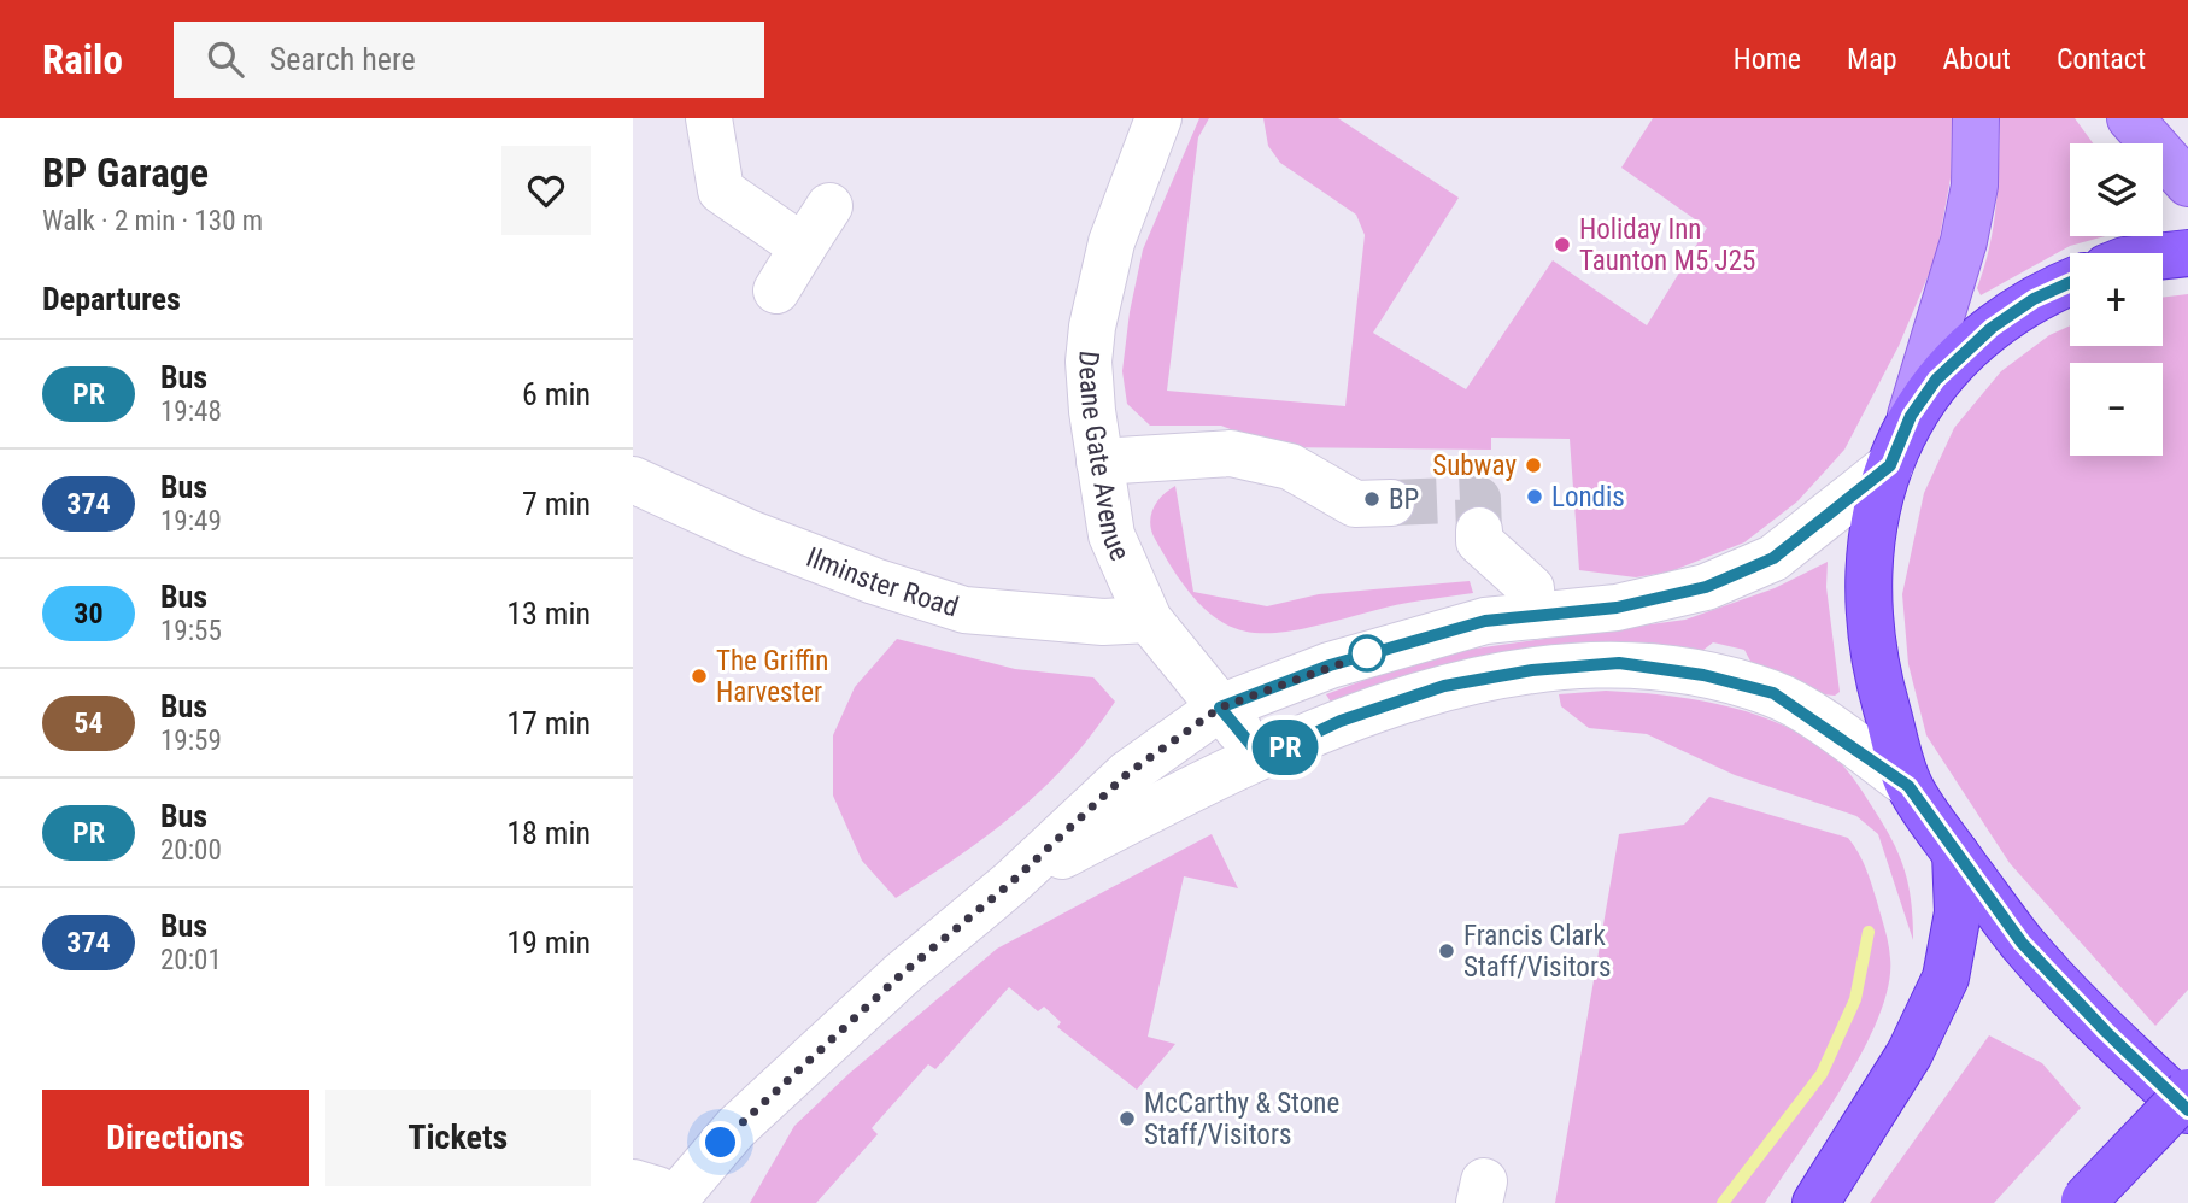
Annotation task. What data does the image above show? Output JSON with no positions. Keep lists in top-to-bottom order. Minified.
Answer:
{"streets":{"street":["Deane Gate Avenue","Ilminster Road"]},"crossings":[["Deane Gate Avenue","Ilminster Road"]],"places":["Holiday Inn Taunton M5 J25","Subway","Londis","BP","The Griffin Harvester","Francis Clark Staff/Visitors","McCarthy & Stone Staff/Visitors"],"lines":["bus line PR"],"page":{"header":"Railo","search":"Search here","nav":["Home","Map","About","Contact"],"heading":[["BP Garage","Walk · 2 min · 130 m"],"Departures"],"on_map":"PR","map_buttons":["+","−"],"list":[{"mark":"PR","name":"Bus","note":"19:48","value":"6 min"},{"mark":"374","name":"Bus","note":"19:49","value":"7 min"},{"mark":"30","name":"Bus","note":"19:55","value":"13 min"},{"mark":"54","name":"Bus","note":"19:59","value":"17 min"},{"mark":"PR","name":"Bus","note":"20:00","value":"18 min"},{"mark":"374","name":"Bus","note":"20:01","value":"19 min"}],"buttons":["Directions","Tickets"]}}
